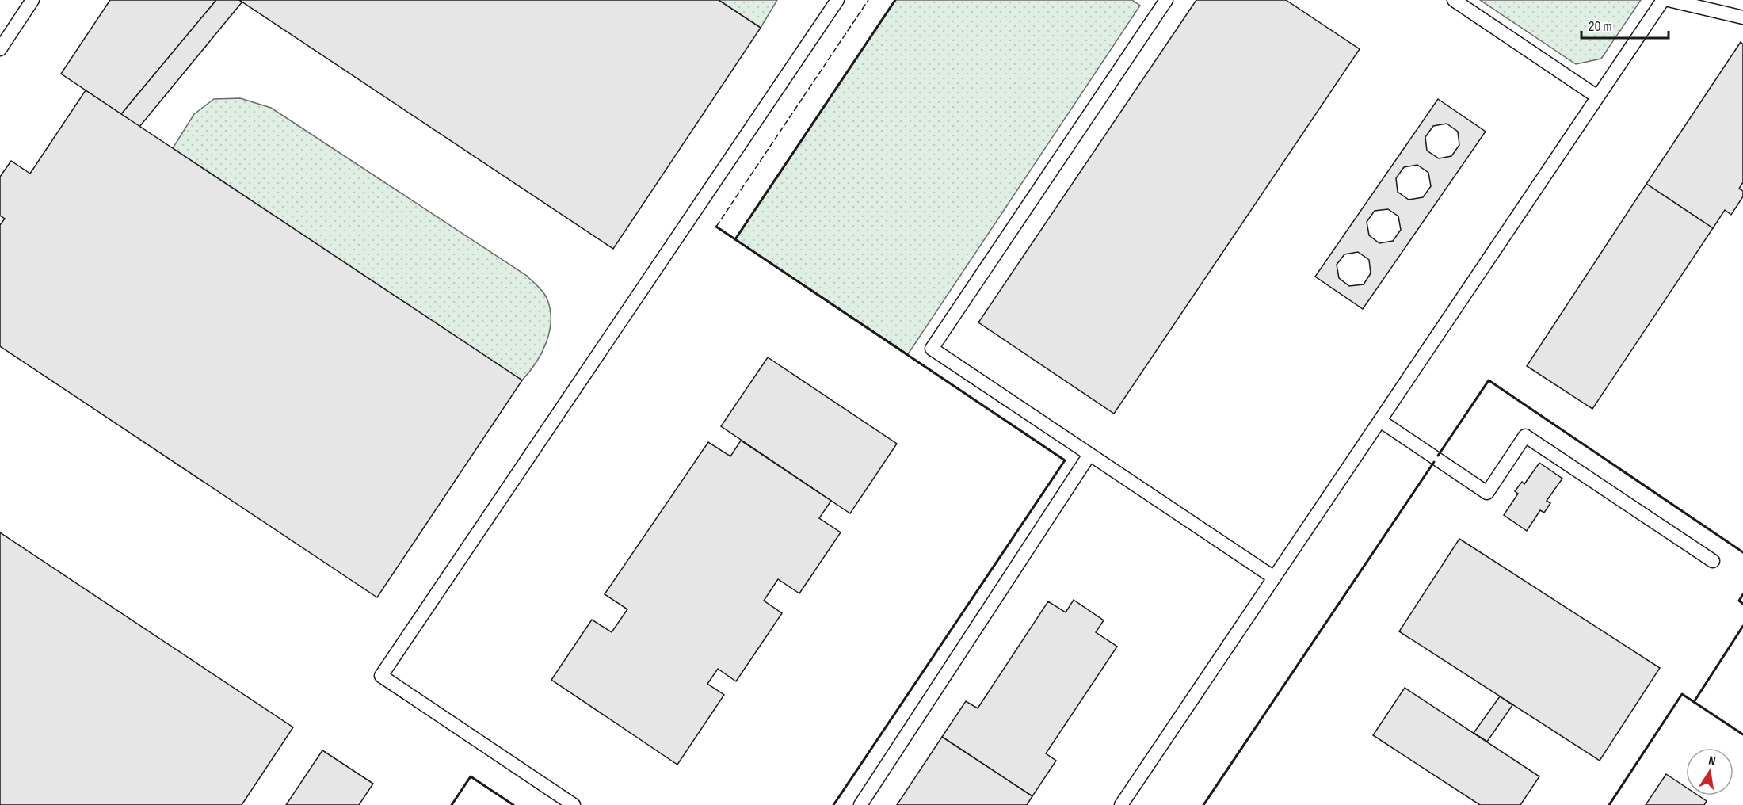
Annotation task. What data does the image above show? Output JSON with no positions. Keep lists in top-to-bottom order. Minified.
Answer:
{"scale_bar":"20 m","north":"top"}
